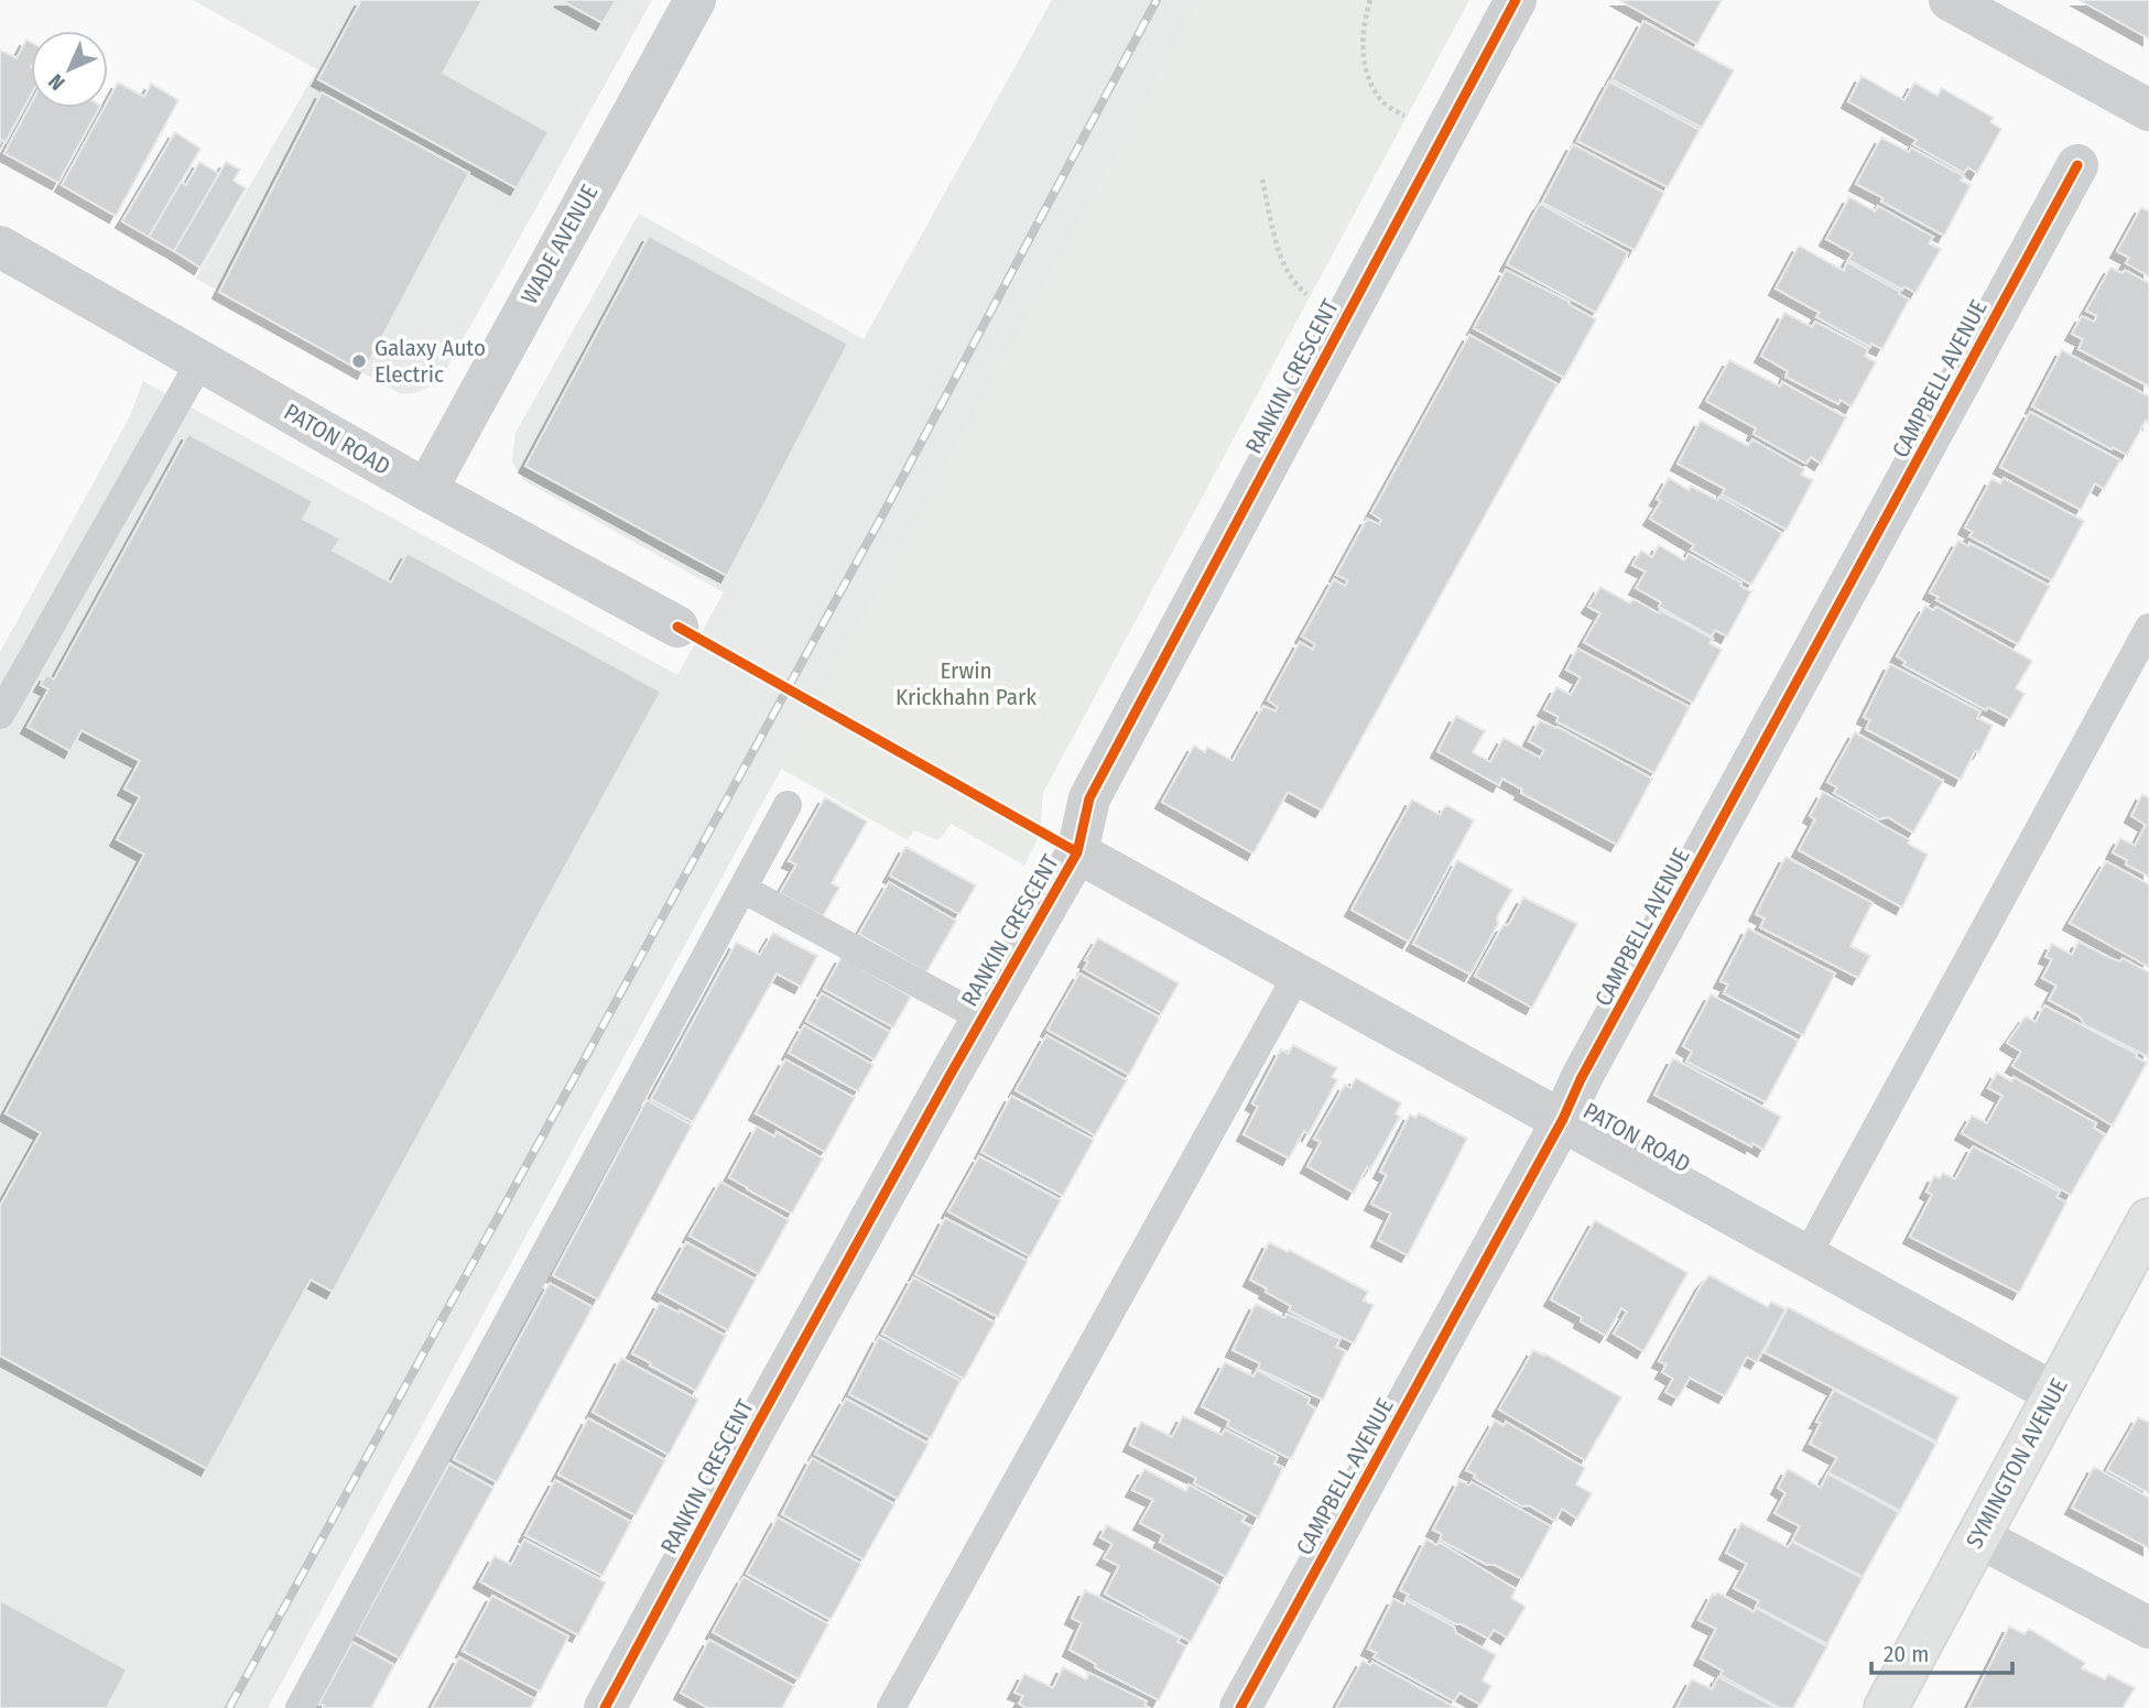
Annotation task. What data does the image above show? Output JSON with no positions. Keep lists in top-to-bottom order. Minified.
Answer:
{"streets":{"street":["WADE AVENUE","RANKIN CRESCENT","CAMPBELL AVENUE","PATON ROAD","SYMINGTON AVENUE"]},"crossings":[["WADE AVENUE","PATON ROAD"],["RANKIN CRESCENT","PATON ROAD"],["CAMPBELL AVENUE","PATON ROAD"],["PATON ROAD","SYMINGTON AVENUE"]],"parks":["Erwin Krickhahn Park"],"places":["Galaxy Auto Electric"],"scale_bar":"20 m","north":"bottom left"}
